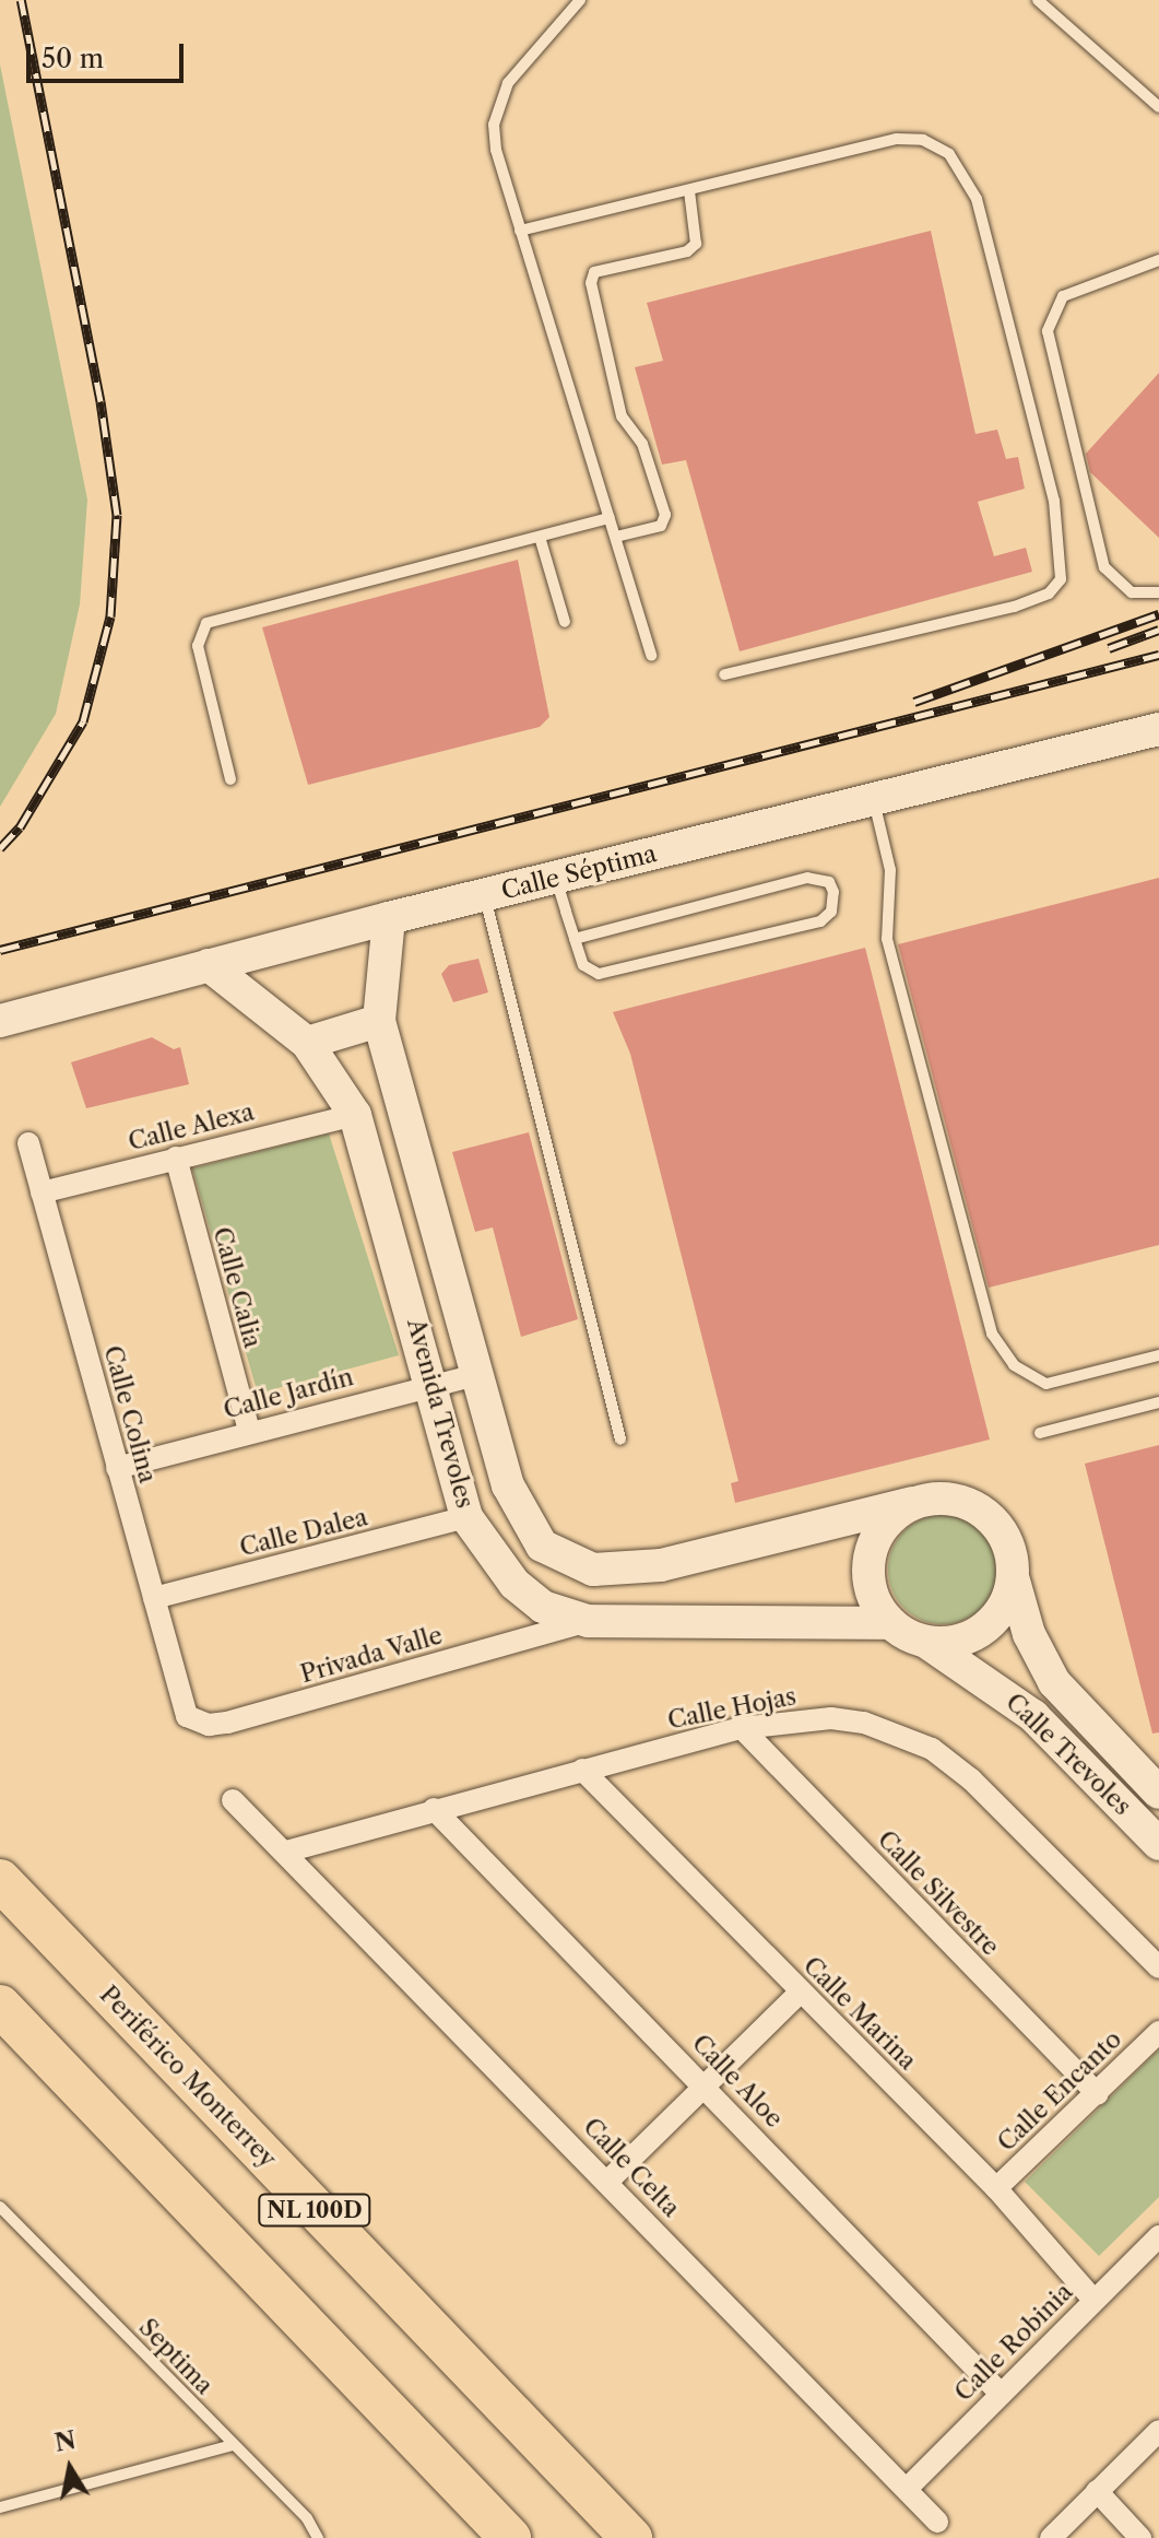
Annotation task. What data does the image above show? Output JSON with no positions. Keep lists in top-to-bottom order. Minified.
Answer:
{"streets":{"highway":["Periférico Monterrey","NL 100D"],"street":["Calle Séptima","Calle Alexa","Calle Calia","Calle Jardín","Avenida Trevoles","Calle Colina","Calle Dalea","Privada Valle","Calle Hojas","Calle Trevoles","Calle Silvestre","Calle Marina","Calle Aloe","Calle Encanto","Calle Celta","Calle Robinia"],"lane":["Septima"]},"crossings":[["Calle Séptima","Avenida Trevoles"],["Calle Alexa","Calle Calia"],["Calle Alexa","Avenida Trevoles"],["Calle Alexa","Calle Colina"],["Calle Calia","Calle Jardín"],["Calle Jardín","Avenida Trevoles"],["Calle Jardín","Calle Colina"],["Avenida Trevoles","Calle Dalea"],["Avenida Trevoles","Privada Valle"],["Avenida Trevoles","Calle Trevoles"],["Calle Colina","Calle Dalea"],["Calle Colina","Privada Valle"],["Calle Hojas","Calle Silvestre"],["Calle Hojas","Calle Marina"],["Calle Hojas","Calle Aloe"],["Calle Hojas","Calle Celta"],["Calle Silvestre","Calle Encanto"],["Calle Marina","Calle Encanto"],["Calle Marina","Calle Robinia"],["Calle Aloe","Calle Robinia"],["Calle Celta","Calle Robinia"]],"scale_bar":"50 m","north":"top"}
